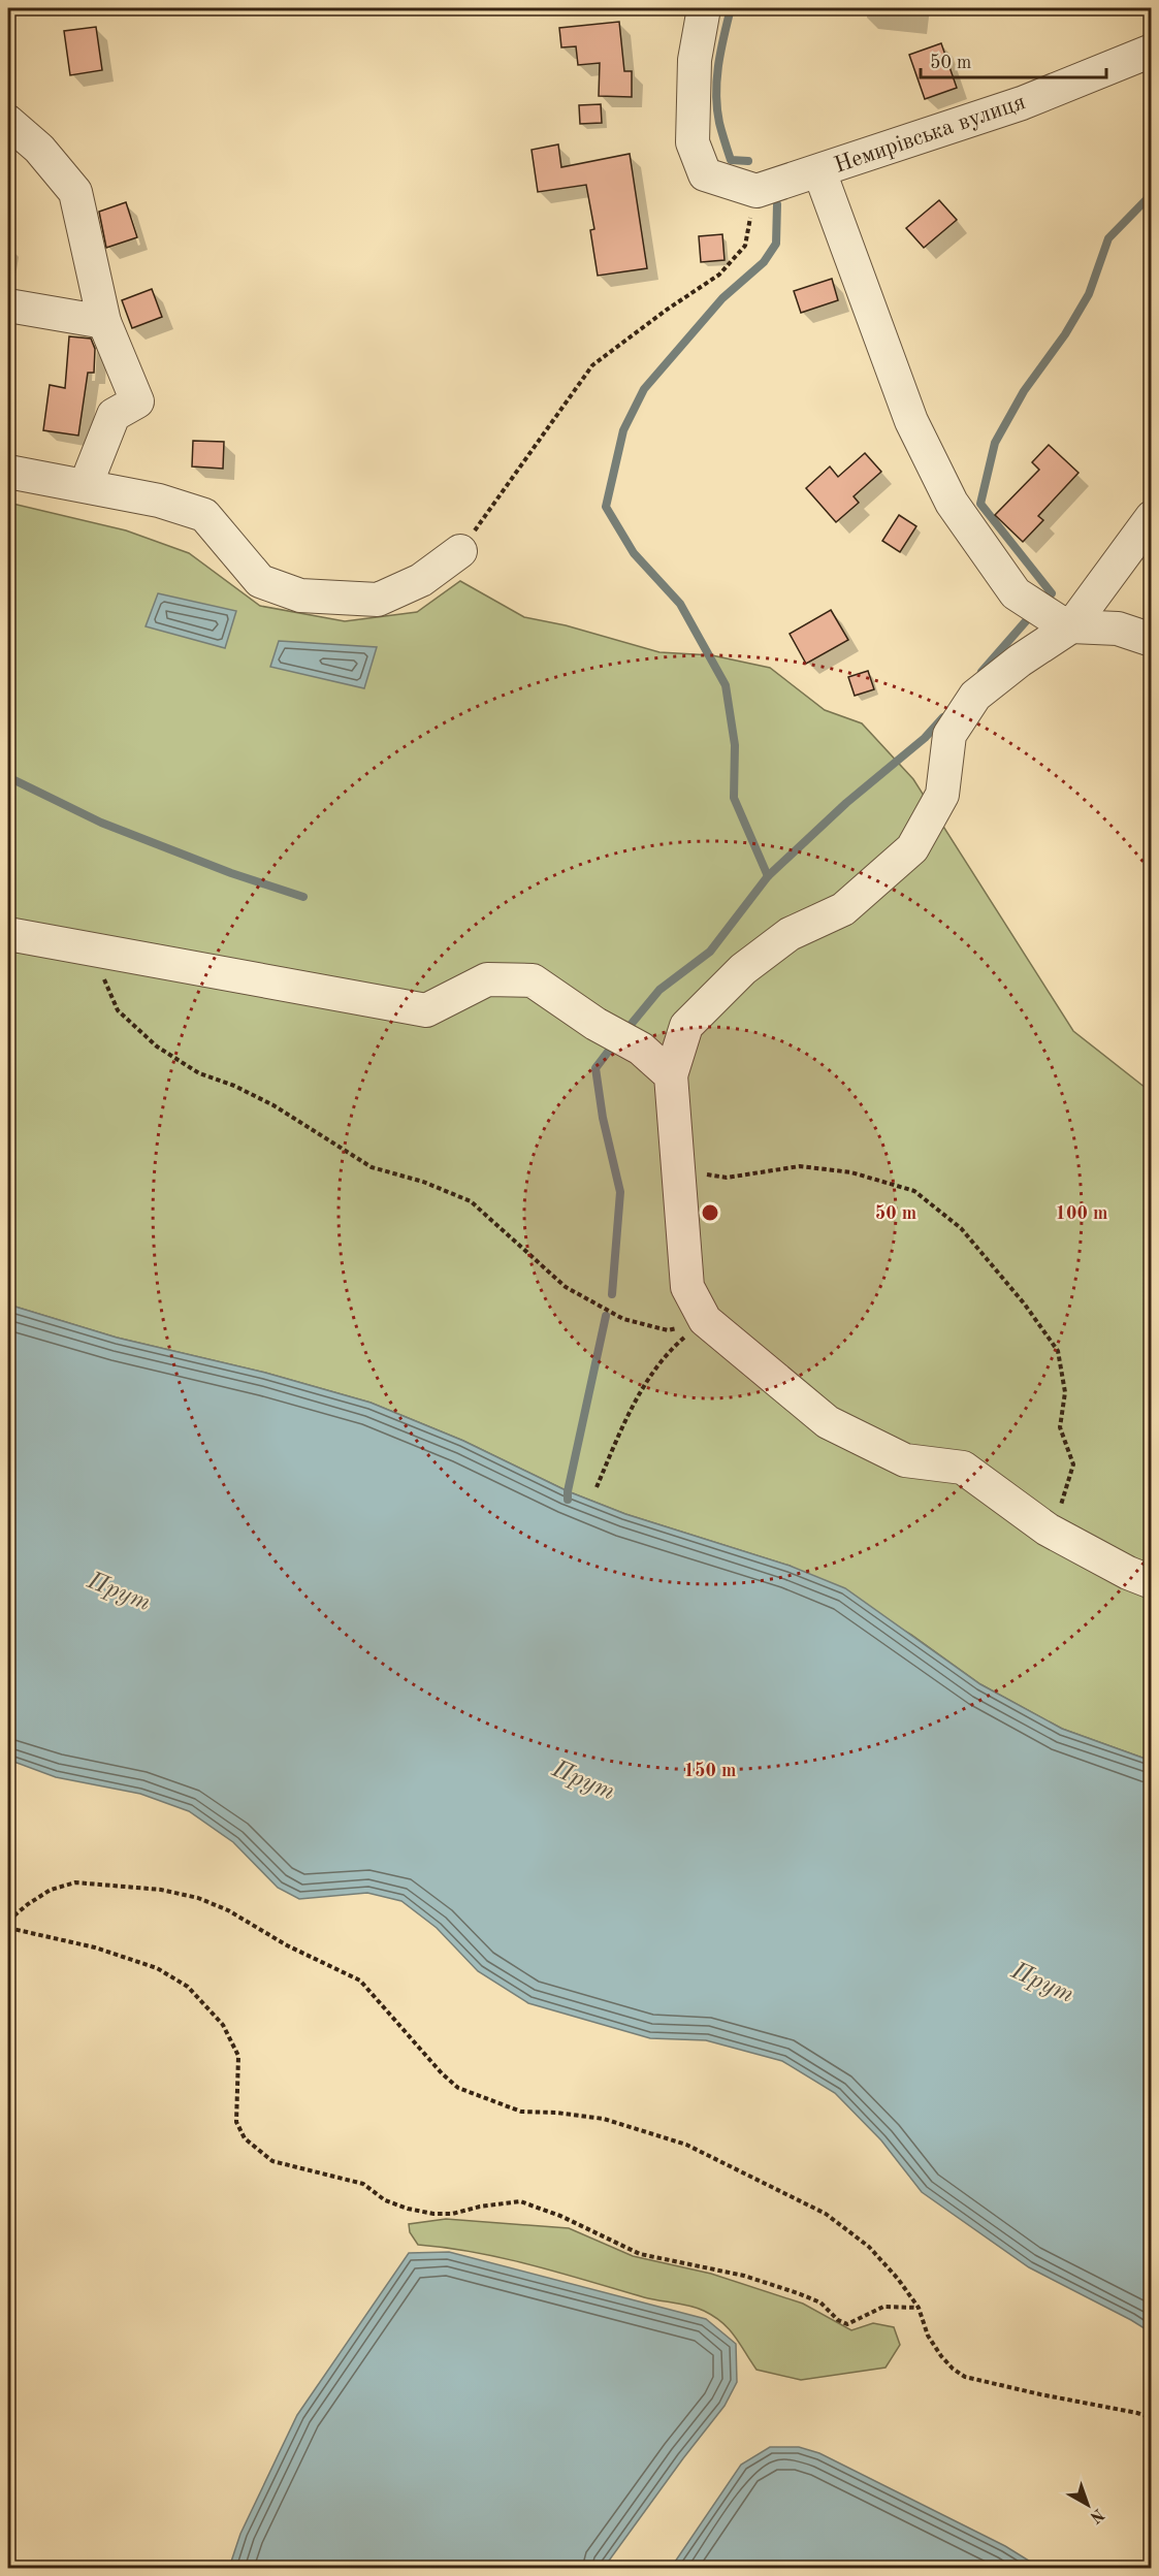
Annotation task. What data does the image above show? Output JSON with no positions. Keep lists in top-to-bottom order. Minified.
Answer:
{"streets":{"street":["Немирівська вулиця"]},"water":["Прут"],"scale_bar":"50 m","north":"bottom right","rings":["50 m","100 m","150 m"]}
